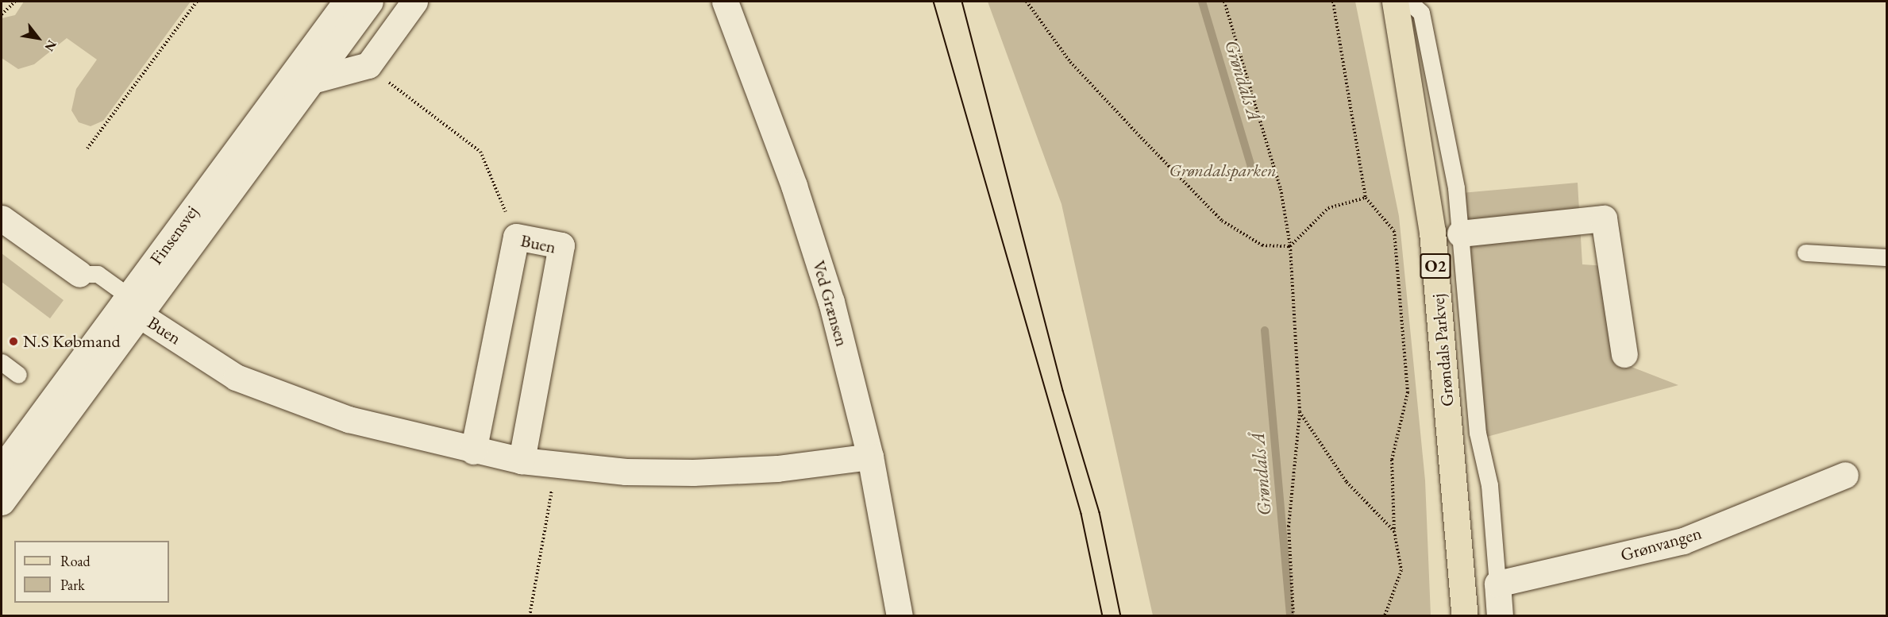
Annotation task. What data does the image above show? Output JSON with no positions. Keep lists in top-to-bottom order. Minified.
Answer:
{"streets":{"main road":["O2","Grøndals Parkvej"],"street":["Finsensvej","Buen","Ved Grænsen","Grønvangen"]},"crossings":[["Finsensvej","Buen"],["Buen","Ved Grænsen"],["Grøndals Parkvej","Grønvangen"]],"water":["Grøndals Å"],"parks":["Grøndalsparken"],"places":["N.S Købmand"],"legend":["Road","Park"],"north":"bottom right"}
